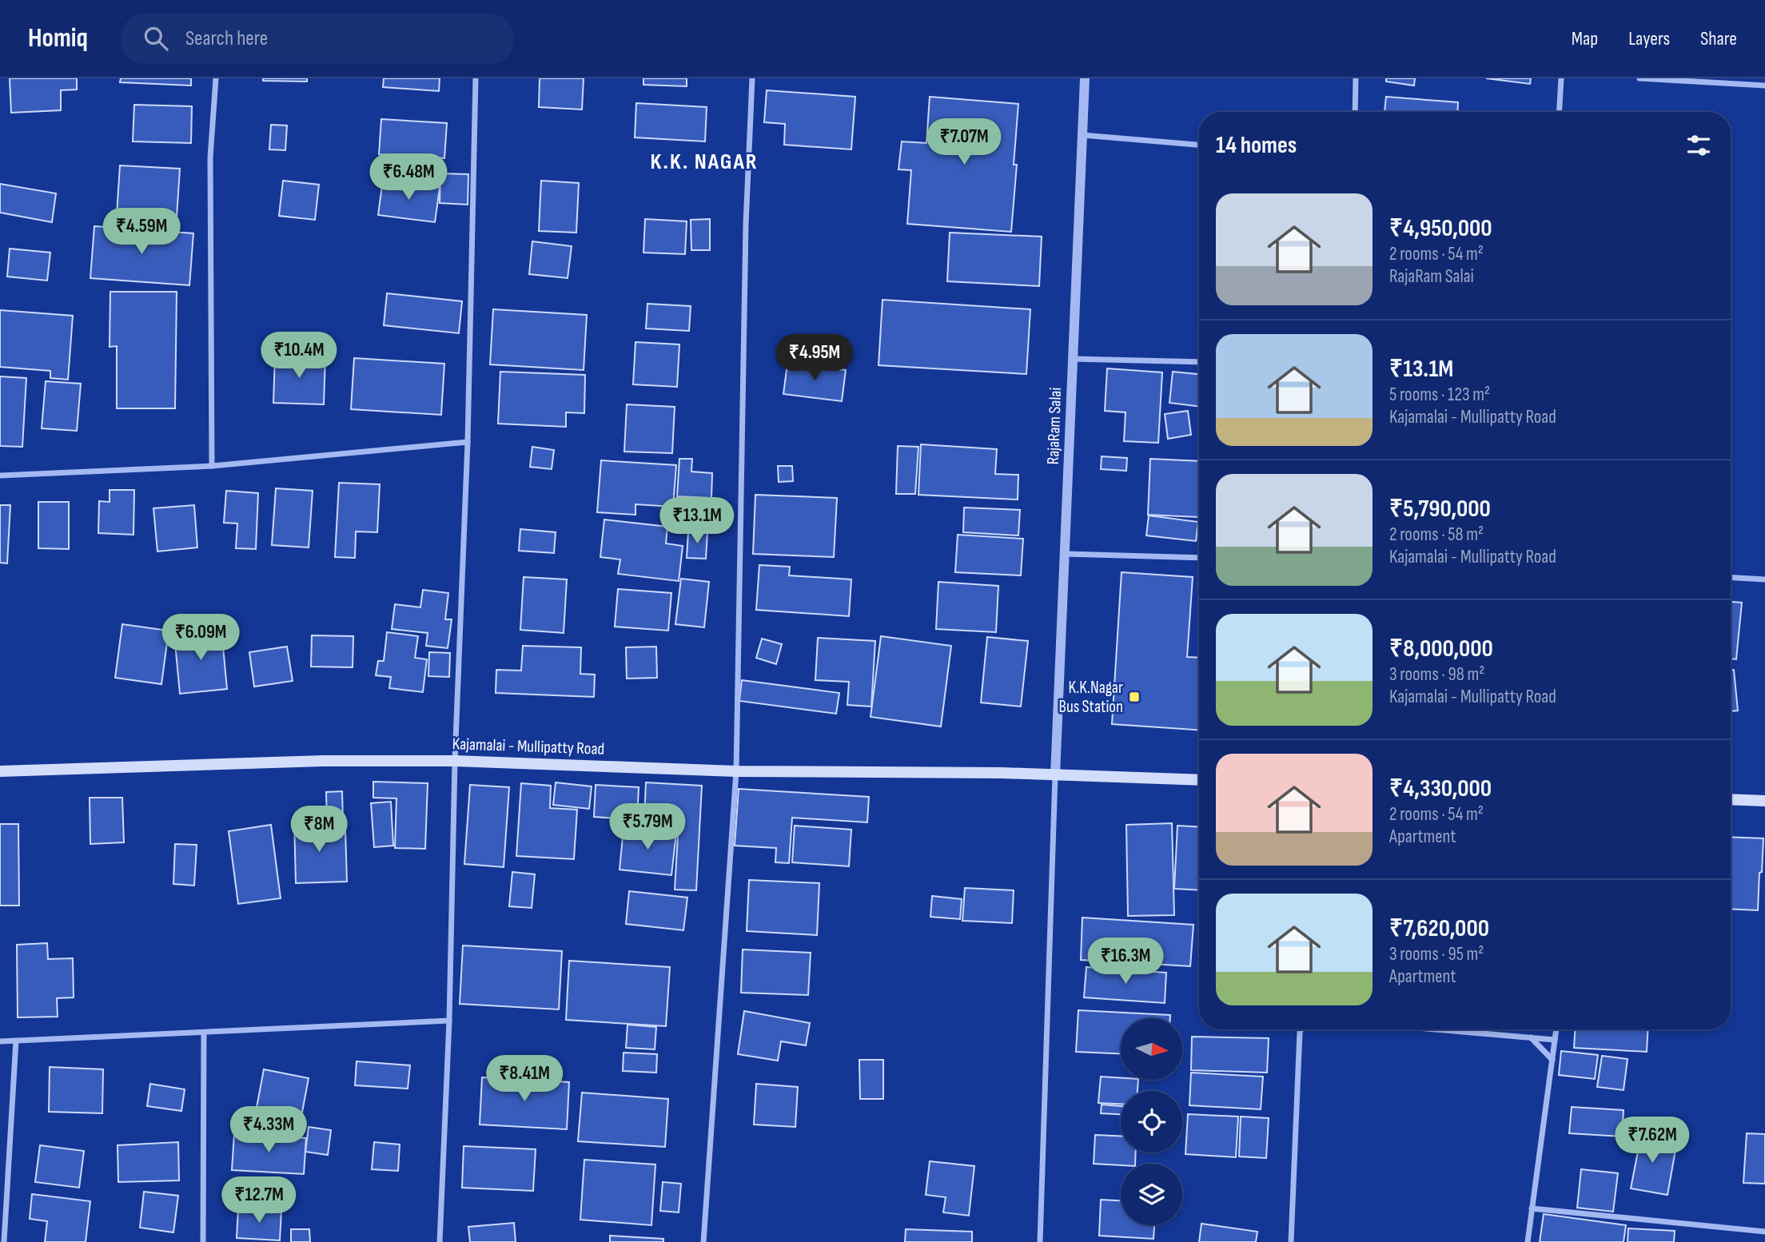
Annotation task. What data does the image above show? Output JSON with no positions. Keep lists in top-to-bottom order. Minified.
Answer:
{"streets":{"main road":["Kajamalai - Mullipatty Road"],"street":["RajaRam Salai"]},"crossings":[["RajaRam Salai","Kajamalai - Mullipatty Road"]],"districts":["K.K. NAGAR"],"places":{"transit":["K.K.Nagar Bus Station"]},"north":"right","page":{"header":"Homiq","search":"Search here","nav":["Map","Layers","Share"],"heading":"14 homes","price":["₹7.07M","₹6.48M","₹4.59M","₹10.4M","₹4.95M","₹13.1M","₹6.09M","₹5.79M","₹8M","₹16.3M","₹8.41M","₹4.33M","₹7.62M","₹12.7M"],"list":[{"name":"₹4,950,000","note":"2 rooms · 54 m² · RajaRam Salai"},{"name":"₹13.1M","note":"5 rooms · 123 m² · Kajamalai - Mullipatty Road"},{"name":"₹5,790,000","note":"2 rooms · 58 m² · Kajamalai - Mullipatty Road"},{"name":"₹8,000,000","note":"3 rooms · 98 m² · Kajamalai - Mullipatty Road"},{"name":"₹4,330,000","note":"2 rooms · 54 m² · Apartment"},{"name":"₹7,620,000","note":"3 rooms · 95 m² · Apartment"}]}}
